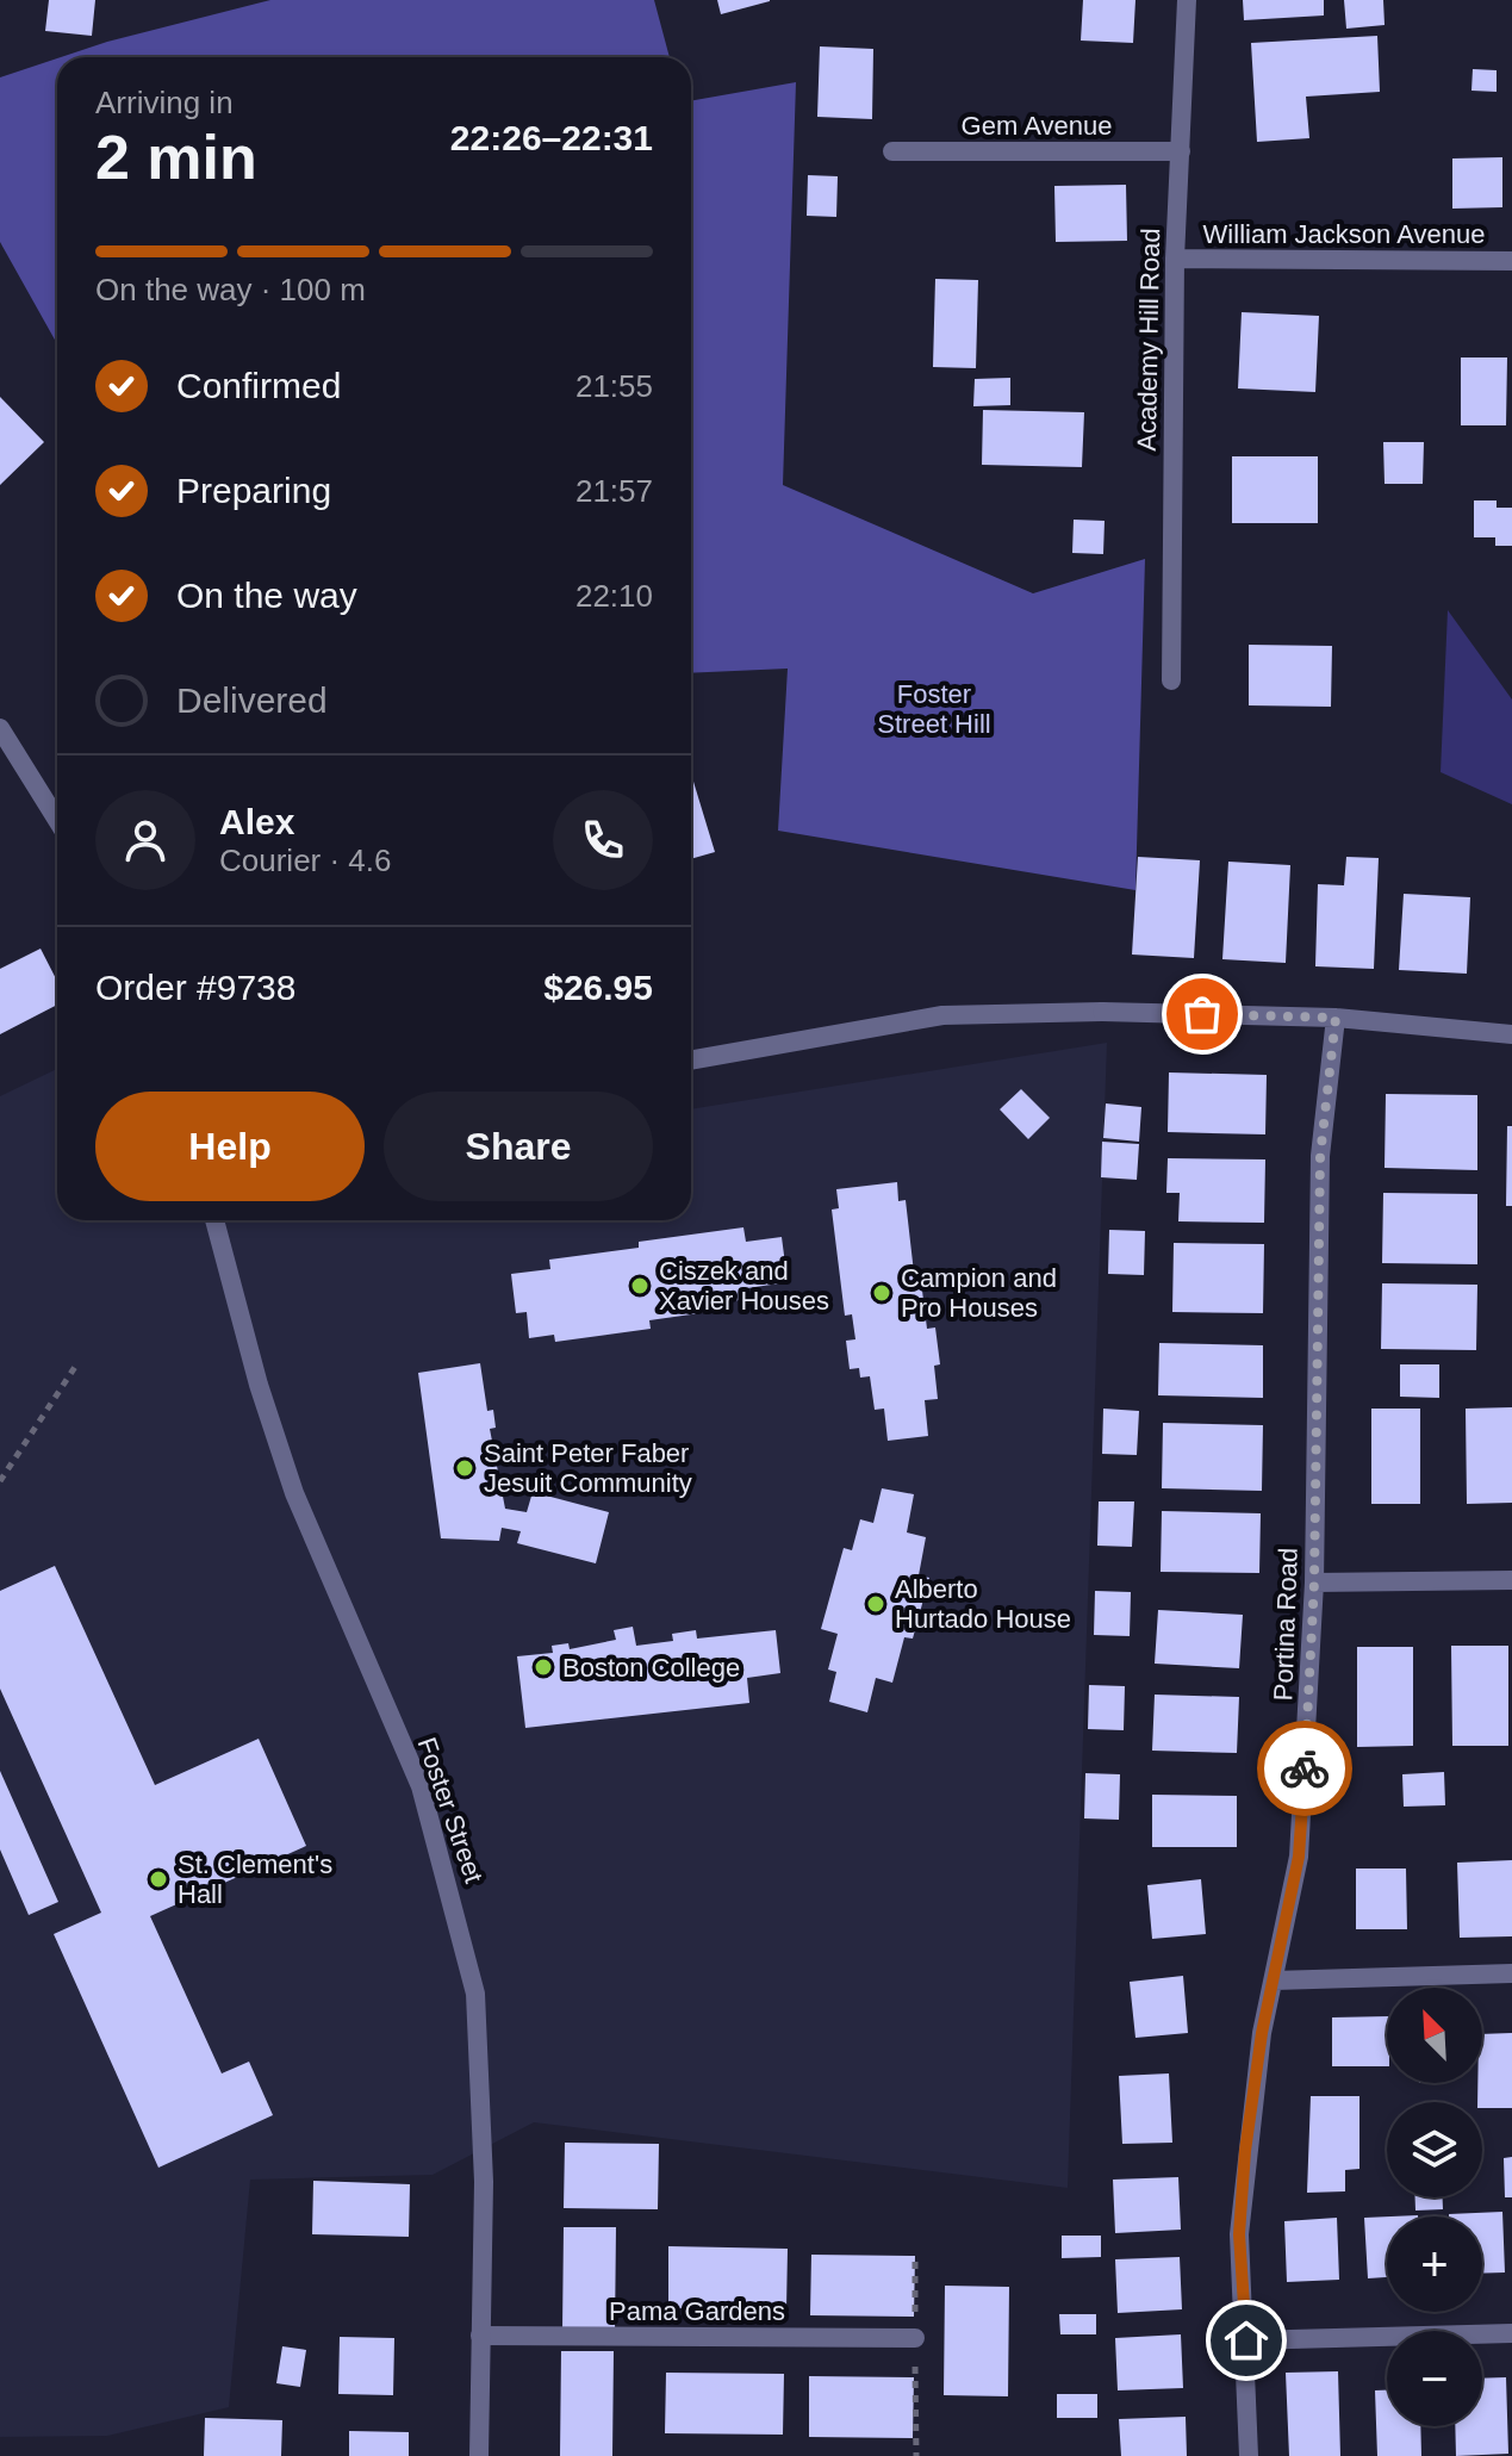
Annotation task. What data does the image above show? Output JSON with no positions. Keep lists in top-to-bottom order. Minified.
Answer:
{"streets":{"street":["Gem Avenue","William Jackson Avenue","Academy Hill Road","Portina Road","Foster Street","Pama Gardens"]},"crossings":[["Gem Avenue","Academy Hill Road"],["William Jackson Avenue","Academy Hill Road"],["Foster Street","Pama Gardens"]],"parks":["Foster Street Hill"],"places":["Ciszek and Xavier Houses","Campion and Pro Houses","Saint Peter Faber Jesuit Community","Alberto Hurtado House","Boston College","St. Clement's Hall"],"north":"top left","page":{"heading":["2 min","Arriving in","22:26–22:31"],"panel":["Alex","Courier · 4.6","Order #9738","$26.95"],"bar":"On the way · 100 m","list":[["Confirmed","21:55"],["Preparing","21:57"],["On the way","22:10"],"Delivered"],"buttons":["Help","Share"],"map_buttons":["+","−"]}}
